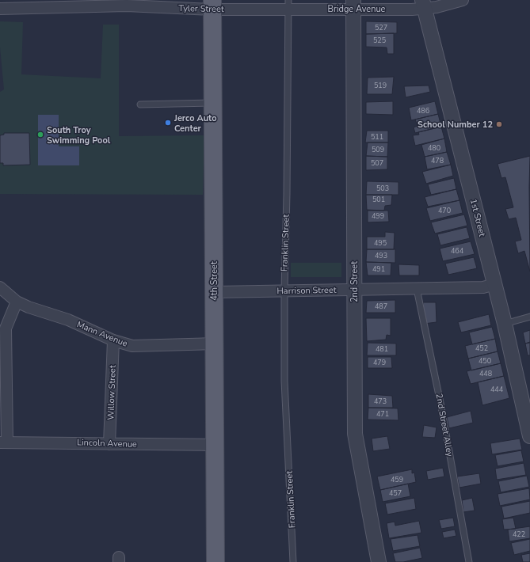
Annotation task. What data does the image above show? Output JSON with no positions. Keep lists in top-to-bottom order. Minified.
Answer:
{"streets":{"main road":["4th Street"],"street":["Tyler Street","Bridge Avenue","1st Street","2nd Street","Harrison Street","Mann Avenue","Willow Street","Lincoln Avenue"],"lane":["Franklin Street","2nd Street Alley"]},"crossings":[["Tyler Street","Bridge Avenue"],["Tyler Street","Franklin Street"],["Tyler Street","4th Street"],["Bridge Avenue","1st Street"],["Bridge Avenue","Franklin Street"],["Bridge Avenue","2nd Street"],["1st Street","Harrison Street"],["Franklin Street","Harrison Street"],["4th Street","Harrison Street"],["4th Street","Mann Avenue"],["4th Street","Lincoln Avenue"],["2nd Street","Harrison Street"],["Harrison Street","2nd Street Alley"],["Mann Avenue","Willow Street"],["Willow Street","Lincoln Avenue"]],"places":["Jerco Auto Center","School Number 12","South Troy Swimming Pool"],"house_numbers":["527","525","519","486","511","480","509","478","507","503","501","470","499","495","464","493","491","487","452","481","450","479","448","444","473","471","459","457","422"]}
